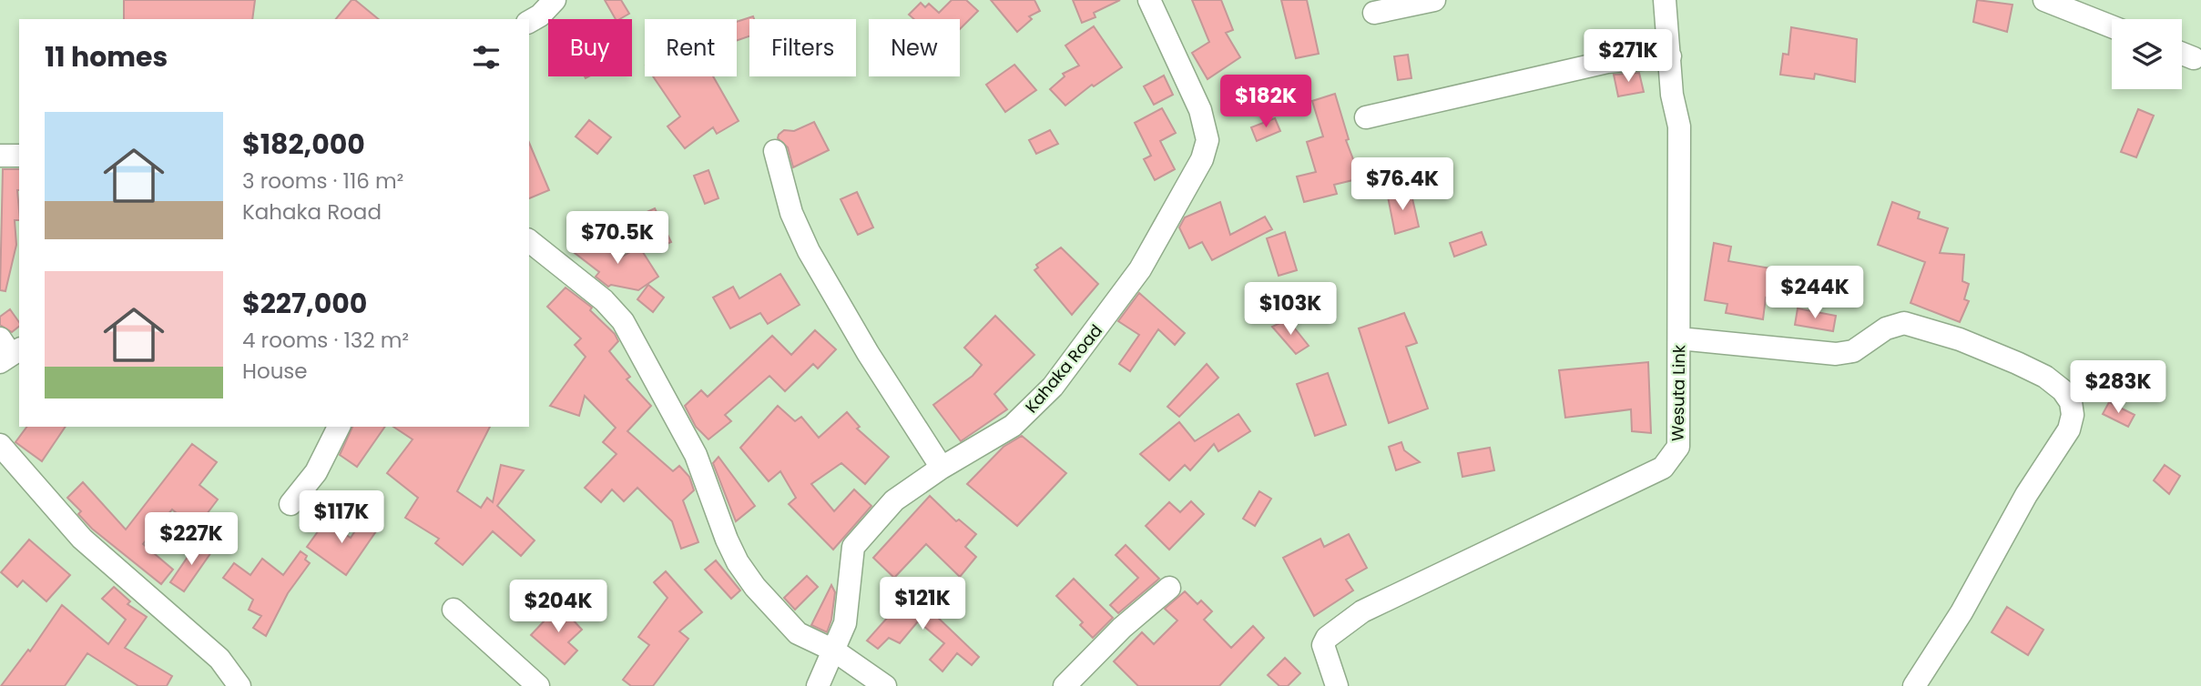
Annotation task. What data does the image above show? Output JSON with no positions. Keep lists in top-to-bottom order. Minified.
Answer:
{"streets":{"street":["Kahaka Road","Wesuta Link"]},"page":{"chip":["Buy","Rent","Filters","New"],"heading":"11 homes","price":["$271K","$182K","$76.4K","$70.5K","$244K","$103K","$283K","$117K","$227K","$121K","$204K"],"list":[{"name":"$182,000","note":"3 rooms · 116 m² · Kahaka Road"},{"name":"$227,000","note":"4 rooms · 132 m² · House"}]}}
